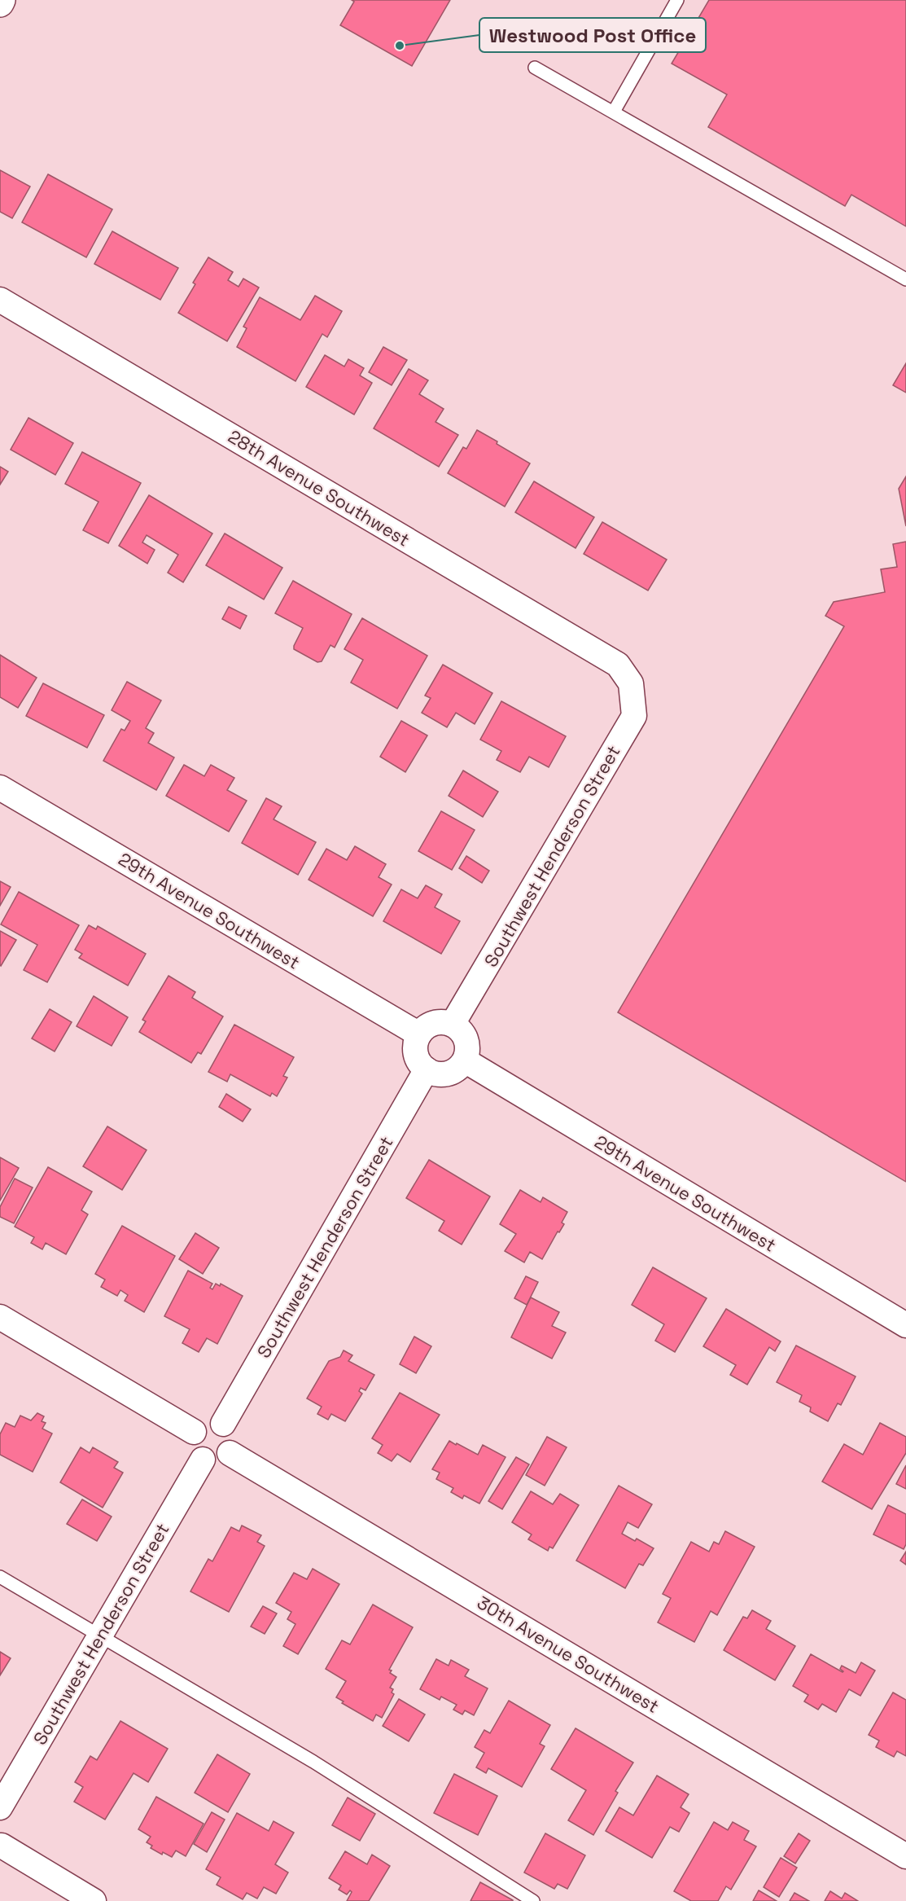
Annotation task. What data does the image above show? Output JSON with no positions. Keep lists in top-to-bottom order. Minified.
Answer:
{"streets":{"street":["28th Avenue Southwest","Southwest Henderson Street","29th Avenue Southwest","30th Avenue Southwest"]},"crossings":[["28th Avenue Southwest","Southwest Henderson Street"],["Southwest Henderson Street","29th Avenue Southwest"],["Southwest Henderson Street","30th Avenue Southwest"]],"places":["Westwood Post Office"]}
